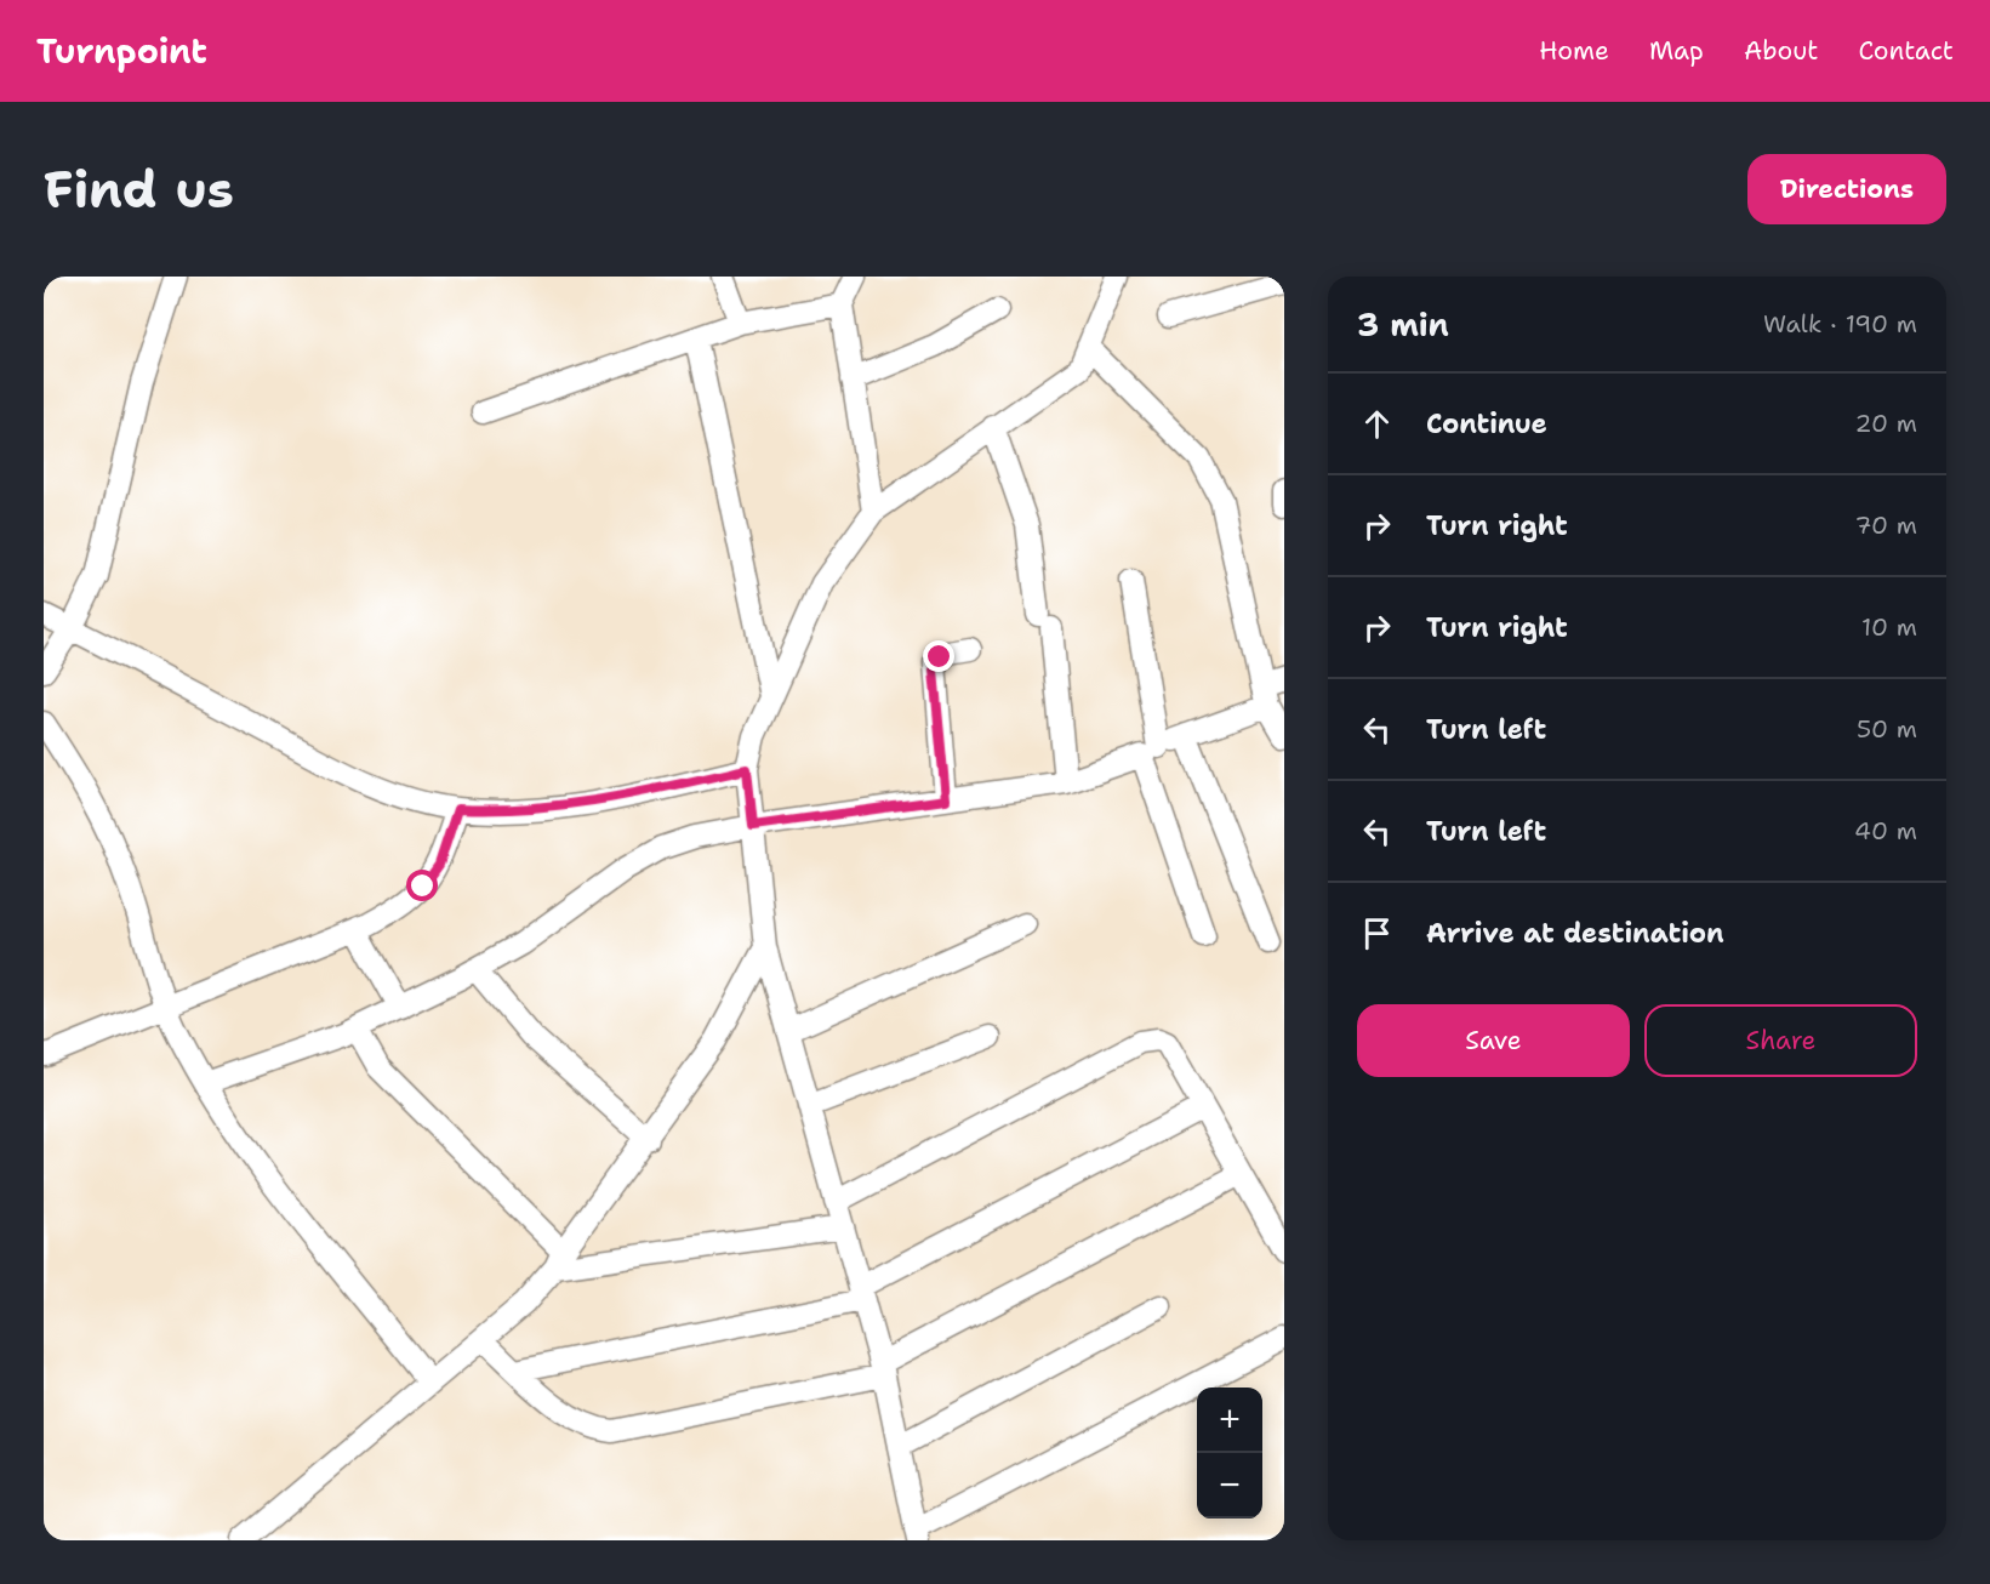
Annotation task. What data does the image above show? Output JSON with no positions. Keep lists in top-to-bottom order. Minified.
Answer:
{"page":{"header":"Turnpoint","nav":["Home","Map","About","Contact"],"buttons":["Directions",["Save","Share"]],"title":"Find us","heading":["3 min","Walk · 190 m"],"list":[["Continue","20 m"],["Turn right","70 m"],["Turn right","10 m"],["Turn left","50 m"],["Turn left","40 m"],"Arrive at destination"],"map_buttons":["+","−"]}}
